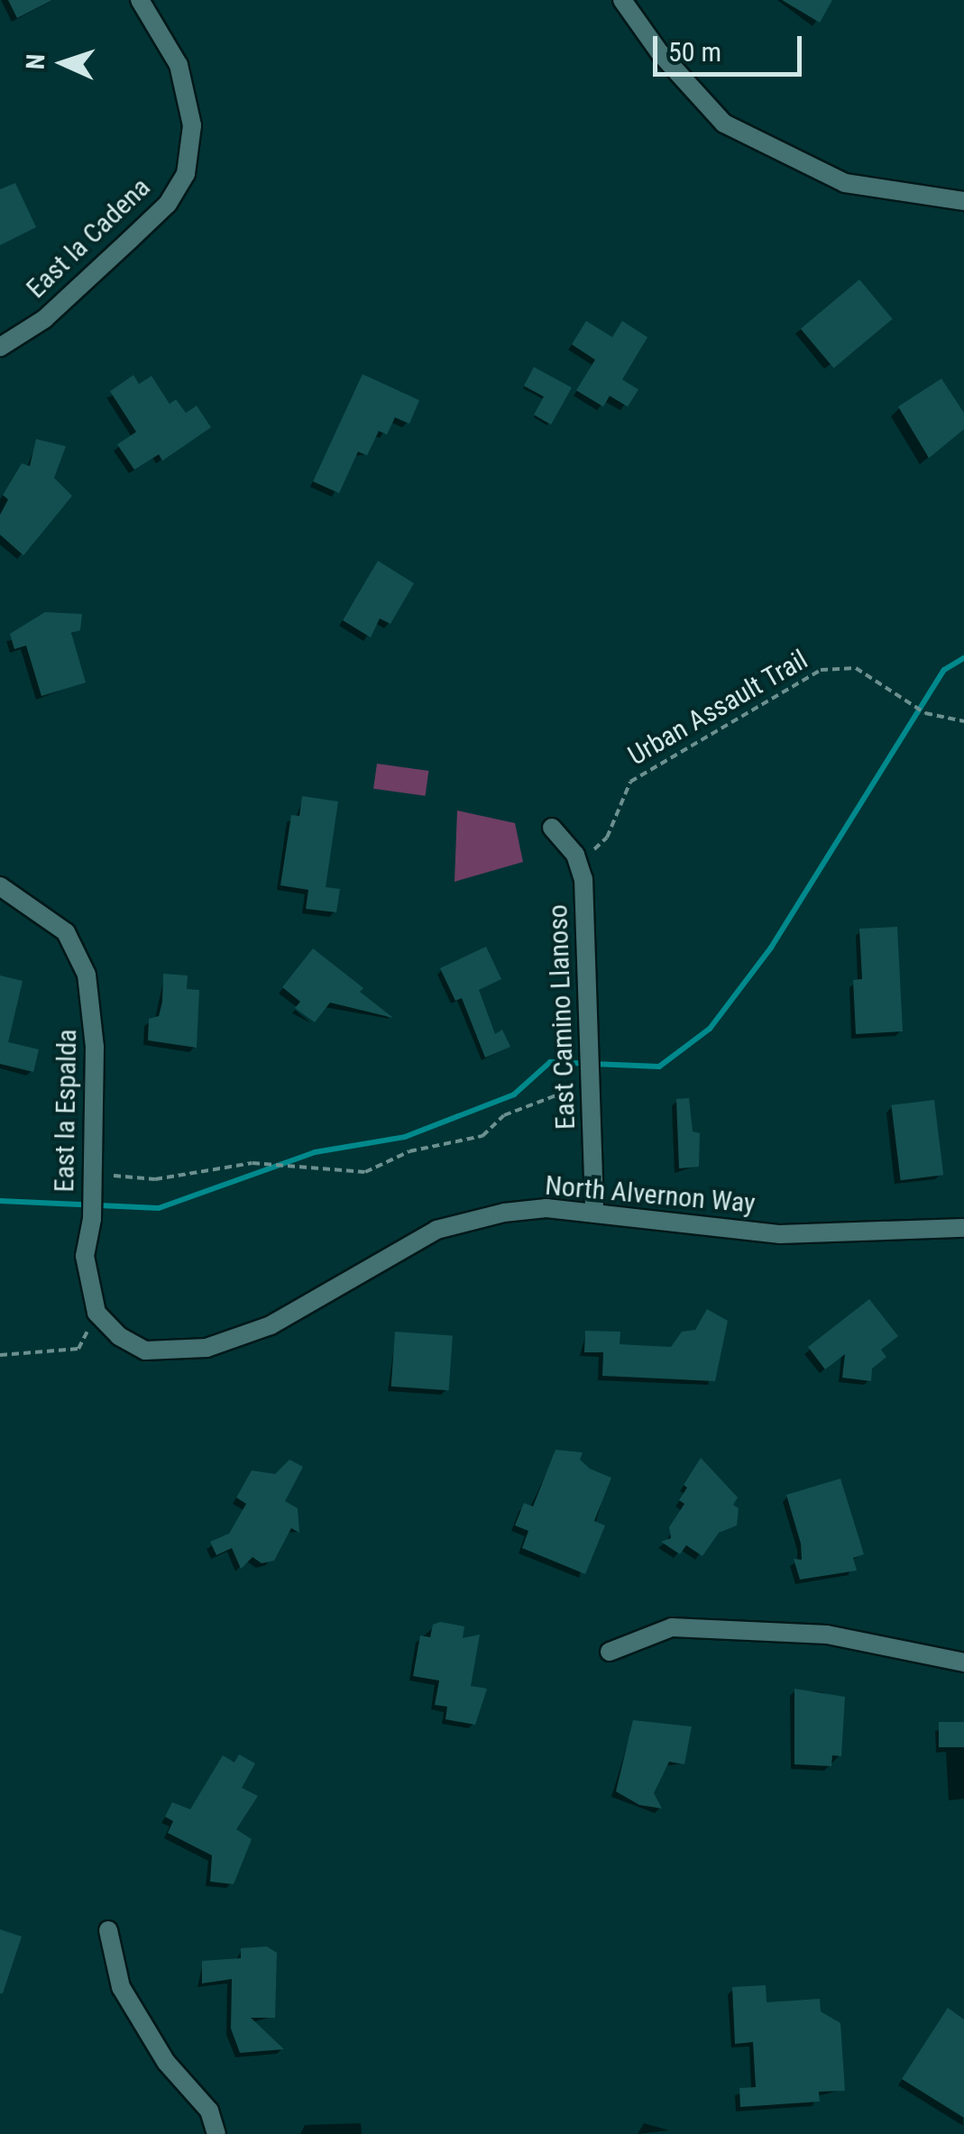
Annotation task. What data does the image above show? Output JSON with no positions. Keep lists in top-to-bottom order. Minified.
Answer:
{"streets":{"street":["East la Cadena","East Camino Llanoso","East la Espalda","North Alvernon Way"],"path":["Urban Assault Trail"]},"crossings":[["Urban Assault Trail","East Camino Llanoso"],["East Camino Llanoso","North Alvernon Way"],["East la Espalda","North Alvernon Way"]],"scale_bar":"50 m","north":"left"}
